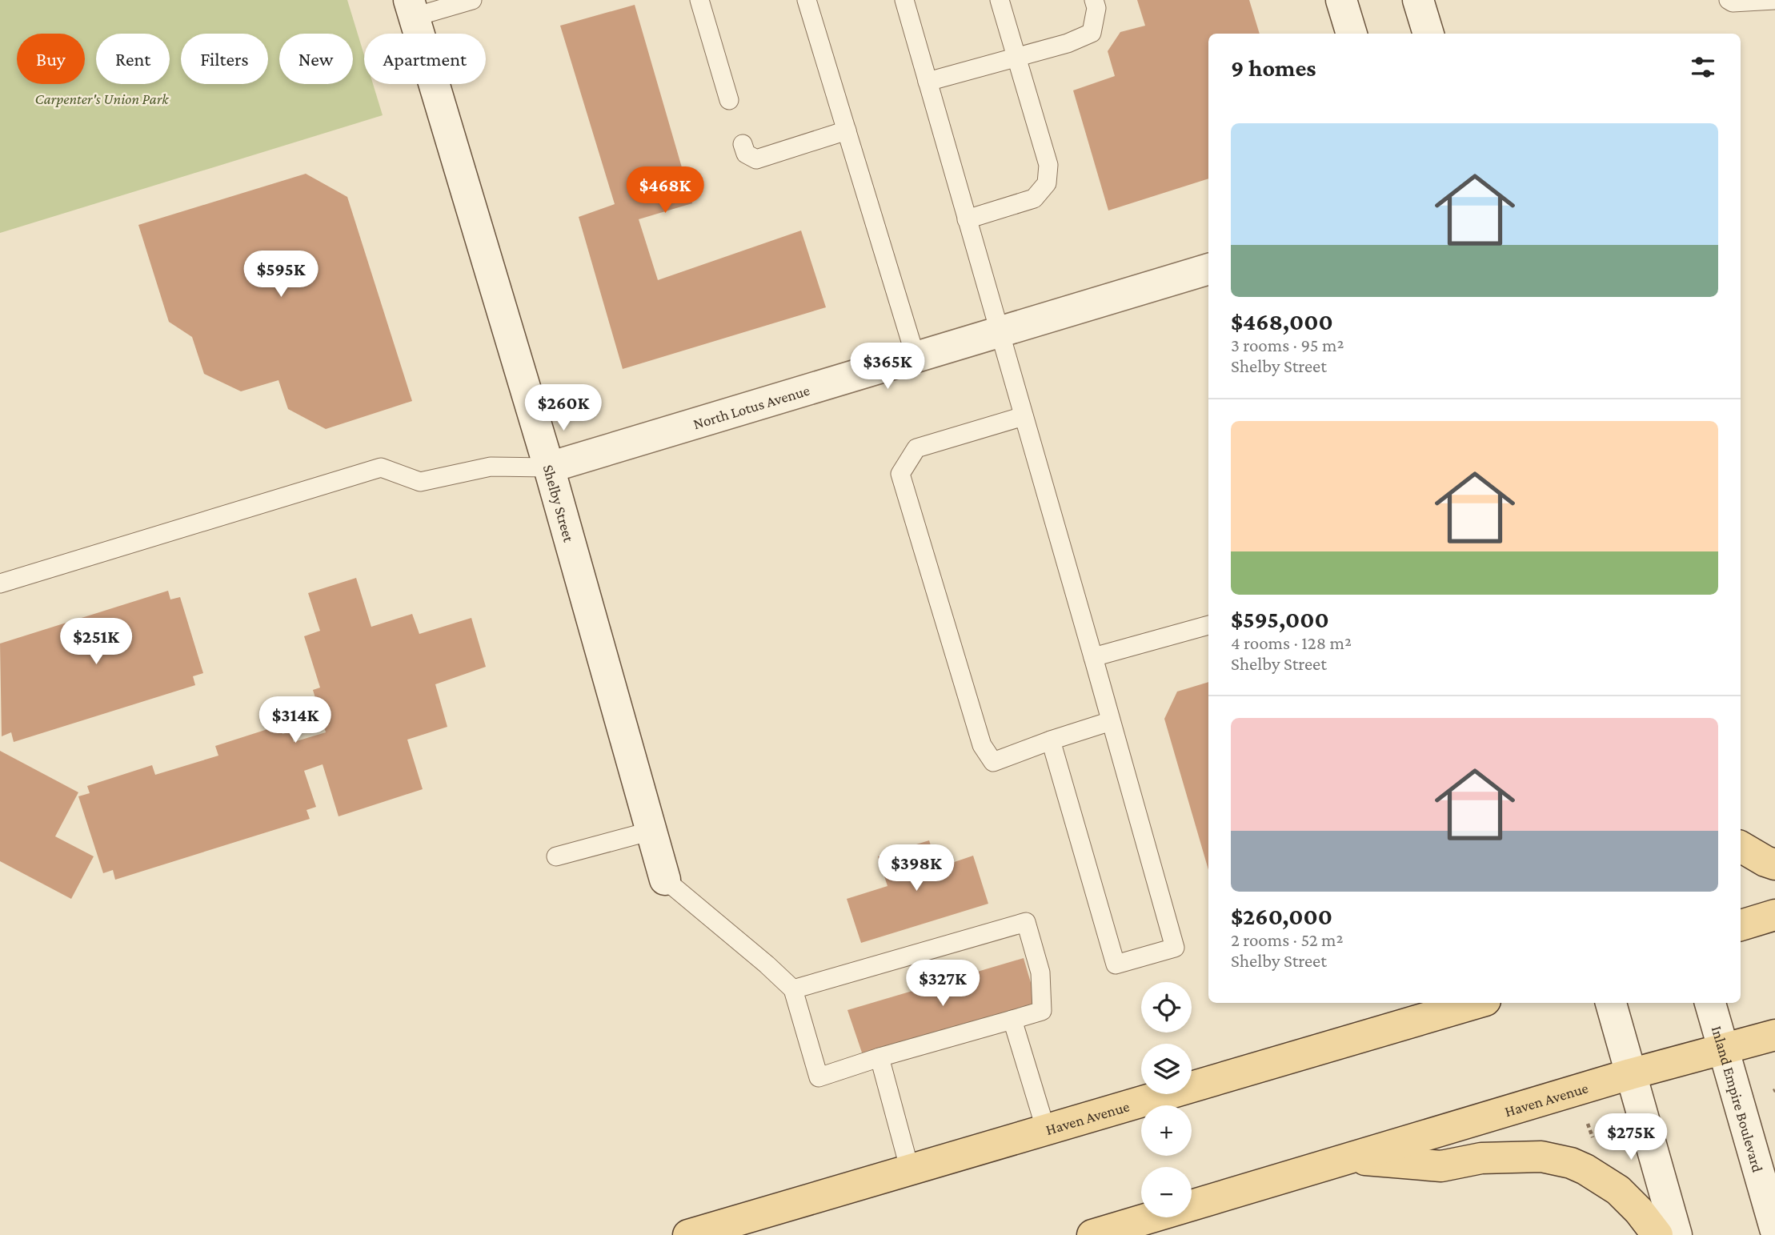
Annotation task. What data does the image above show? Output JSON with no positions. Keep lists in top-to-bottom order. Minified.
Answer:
{"streets":{"main road":["Haven Avenue"],"street":["North Lotus Avenue","Shelby Street","Inland Empire Boulevard"]},"crossings":[["North Lotus Avenue","Shelby Street"],["Inland Empire Boulevard","Haven Avenue"]],"parks":["Carpenter's Union Park"],"page":{"chip":["Buy","Rent","Filters","New","Apartment"],"heading":"9 homes","list":[{"name":"$468,000","note":"3 rooms · 95 m² · Shelby Street"},{"name":"$595,000","note":"4 rooms · 128 m² · Shelby Street"},{"name":"$260,000","note":"2 rooms · 52 m² · Shelby Street"}],"price":["$468K","$595K","$365K","$260K","$251K","$314K","$398K","$327K","$275K"],"map_buttons":["+","−"]}}
